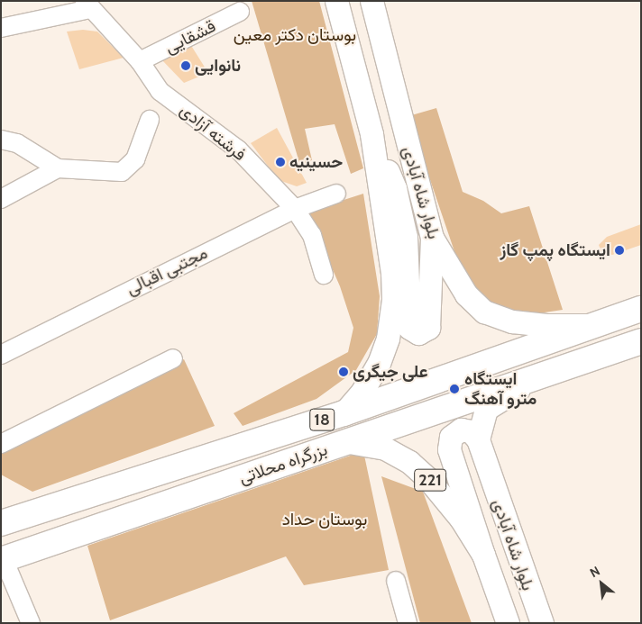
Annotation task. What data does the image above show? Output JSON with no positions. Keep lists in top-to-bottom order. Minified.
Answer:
{"streets":{"highway":["18","بزرگراه محلاتی"],"main road":["بلوار شاه آبادی","221"],"street":["قشقایی","فرشته آزادی","مجتبی اقبالی"]},"crossings":[["قشقایی","فرشته آزادی"],["فرشته آزادی","مجتبی اقبالی"],["بلوار شاه آبادی","بزرگراه محلاتی"],["بلوار شاه آبادی","221"]],"parks":["بوستان دکتر معین","بوستان حداد"],"places":["نانوایی","حسینیه","ایستگاه پمپ گاز","علی جیگری","ایستگاه مترو آهنگ"],"north":"top left"}
